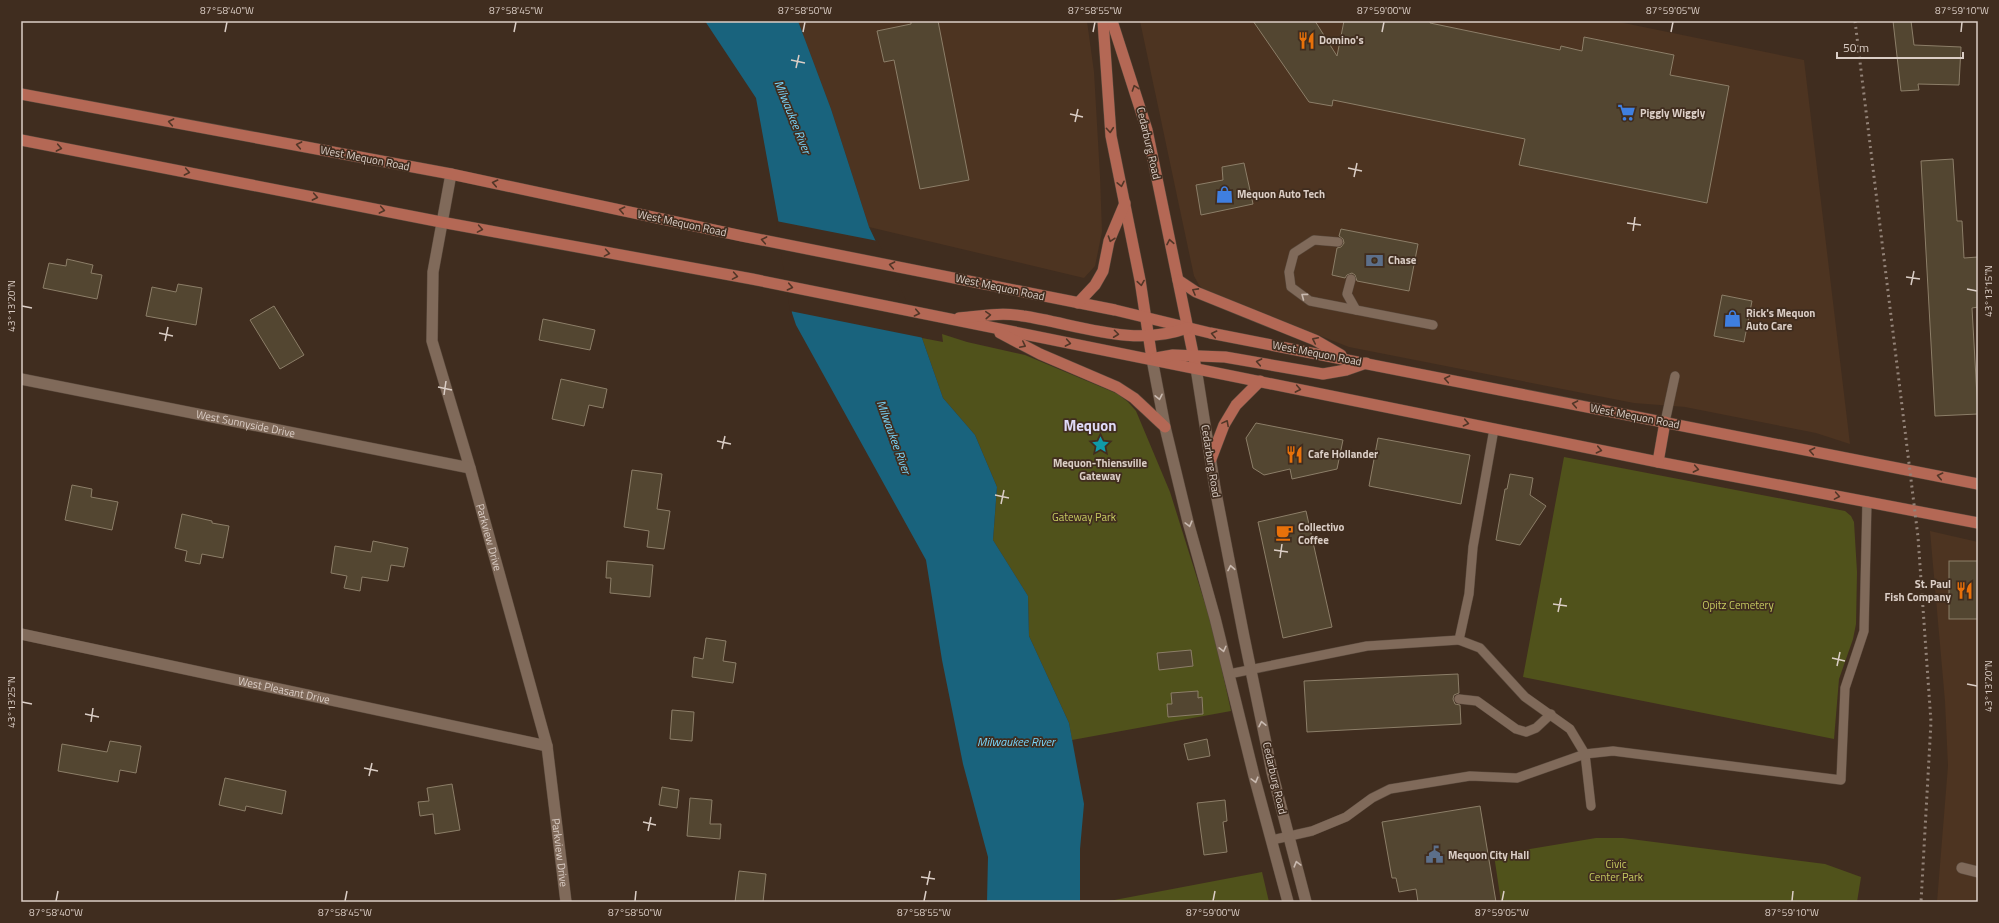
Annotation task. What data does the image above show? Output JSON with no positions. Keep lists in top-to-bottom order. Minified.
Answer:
{"streets":{"main road":["Cedarburg Road","West Mequon Road"],"street":["West Sunnyside Drive","Parkview Drive","West Pleasant Drive"]},"crossings":[["Cedarburg Road","West Mequon Road"],["West Mequon Road","Parkview Drive"],["West Sunnyside Drive","Parkview Drive"],["Parkview Drive","West Pleasant Drive"]],"districts":["Mequon"],"water":["Milwaukee River"],"parks":["Gateway Park","Opitz Cemetery","Civic Center Park"],"places":{"restaurant":["Domino's","Cafe Hollander","St. Paul Fish Company"],"supermarket":["Piggly Wiggly"],"shop":["Mequon Auto Tech","Rick's Mequon Auto Care"],"bank":["Chase"],"place":["Mequon-Thiensville Gateway"],"cafe":["Collectivo Coffee"],"public building":["Mequon City Hall"]},"scale_bar":"50 m","coordinates":["87°58'40\"W","87°58'45\"W","87°58'50\"W","87°58'55\"W","87°59'00\"W","87°59'05\"W","87°59'10\"W","43°13'15\"N","43°13'20\"N","43°13'25\"N"]}
